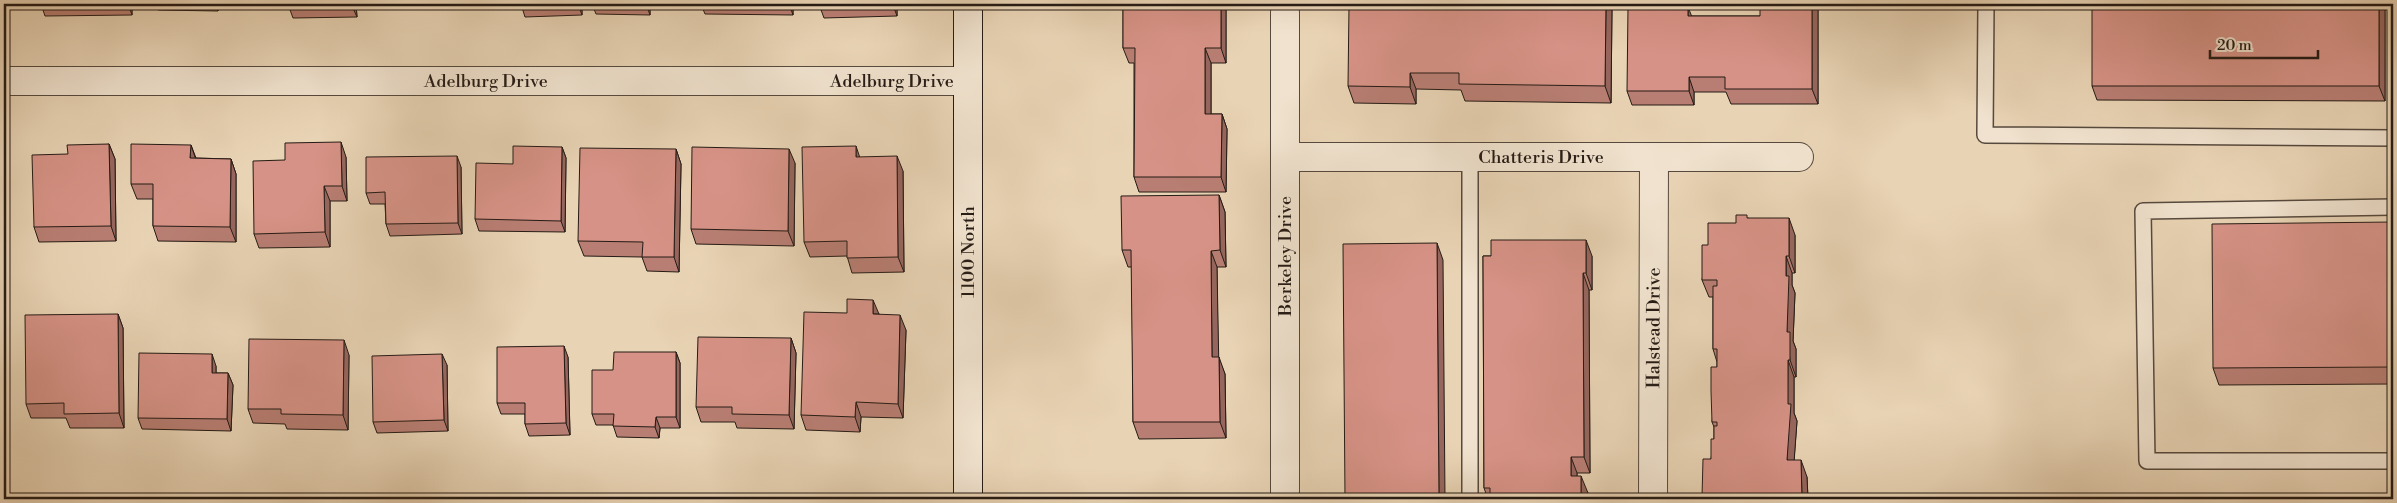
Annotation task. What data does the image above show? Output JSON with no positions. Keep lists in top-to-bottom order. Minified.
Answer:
{"streets":{"street":["Adelburg Drive","Chatteris Drive","1100 North","Berkeley Drive","Halstead Drive"]},"crossings":[["Adelburg Drive","1100 North"],["Chatteris Drive","Berkeley Drive"],["Chatteris Drive","Halstead Drive"]],"scale_bar":"20 m"}
